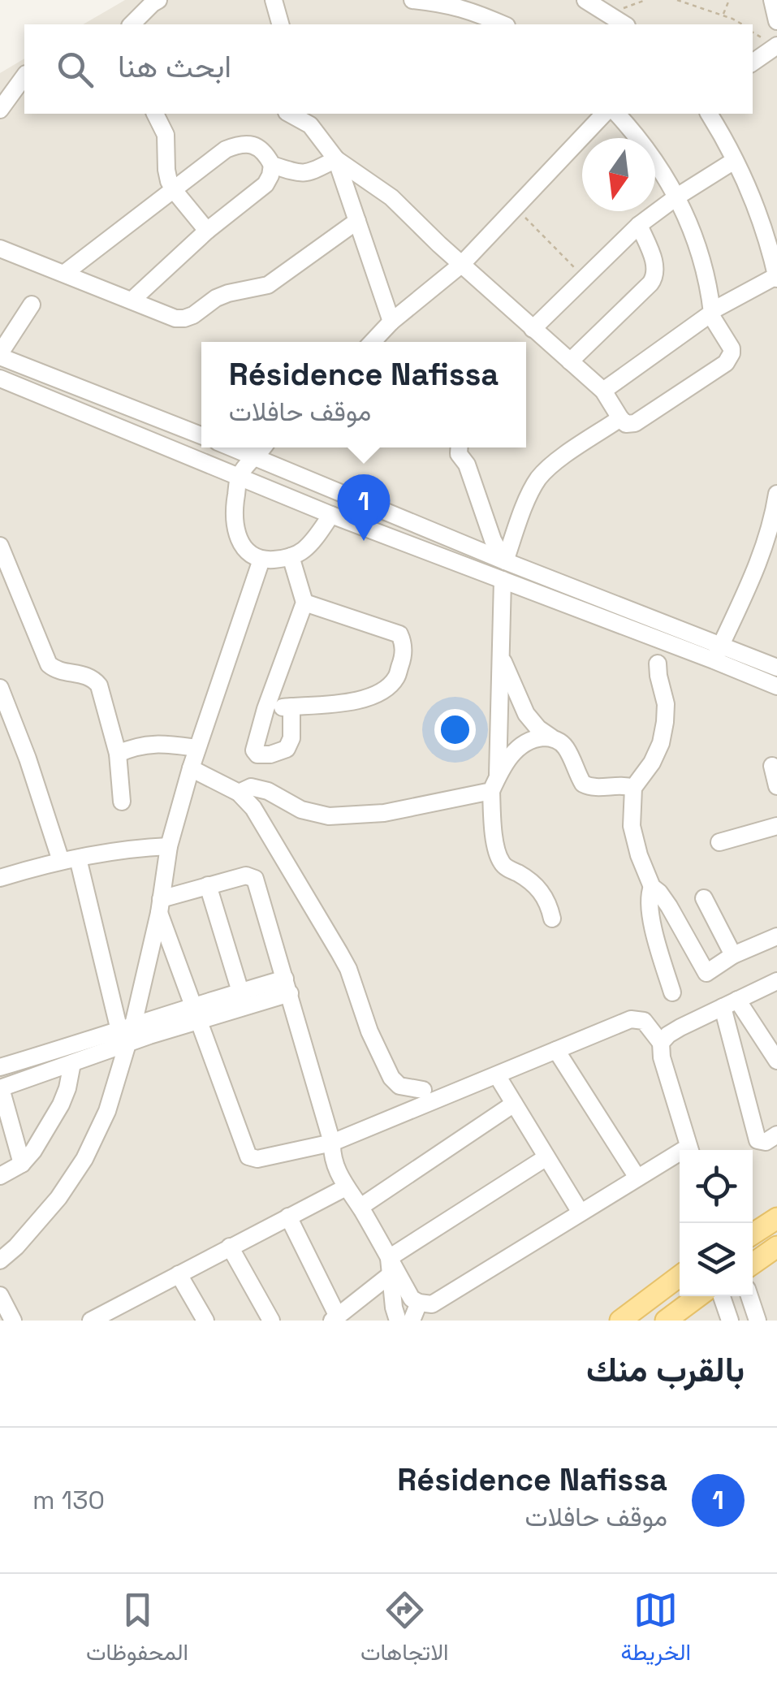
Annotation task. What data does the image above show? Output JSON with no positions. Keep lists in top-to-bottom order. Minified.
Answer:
{"north":"bottom","page":{"search":"ابحث هنا","popup":["Résidence Nafissa","موقف حافلات"],"pins":"1","heading":"بالقرب منك","list":[{"mark":"1","name":"Résidence Nafissa","note":"موقف حافلات","value":"130 m"}],"nav":["الخريطة","الاتجاهات","المحفوظات"]}}
